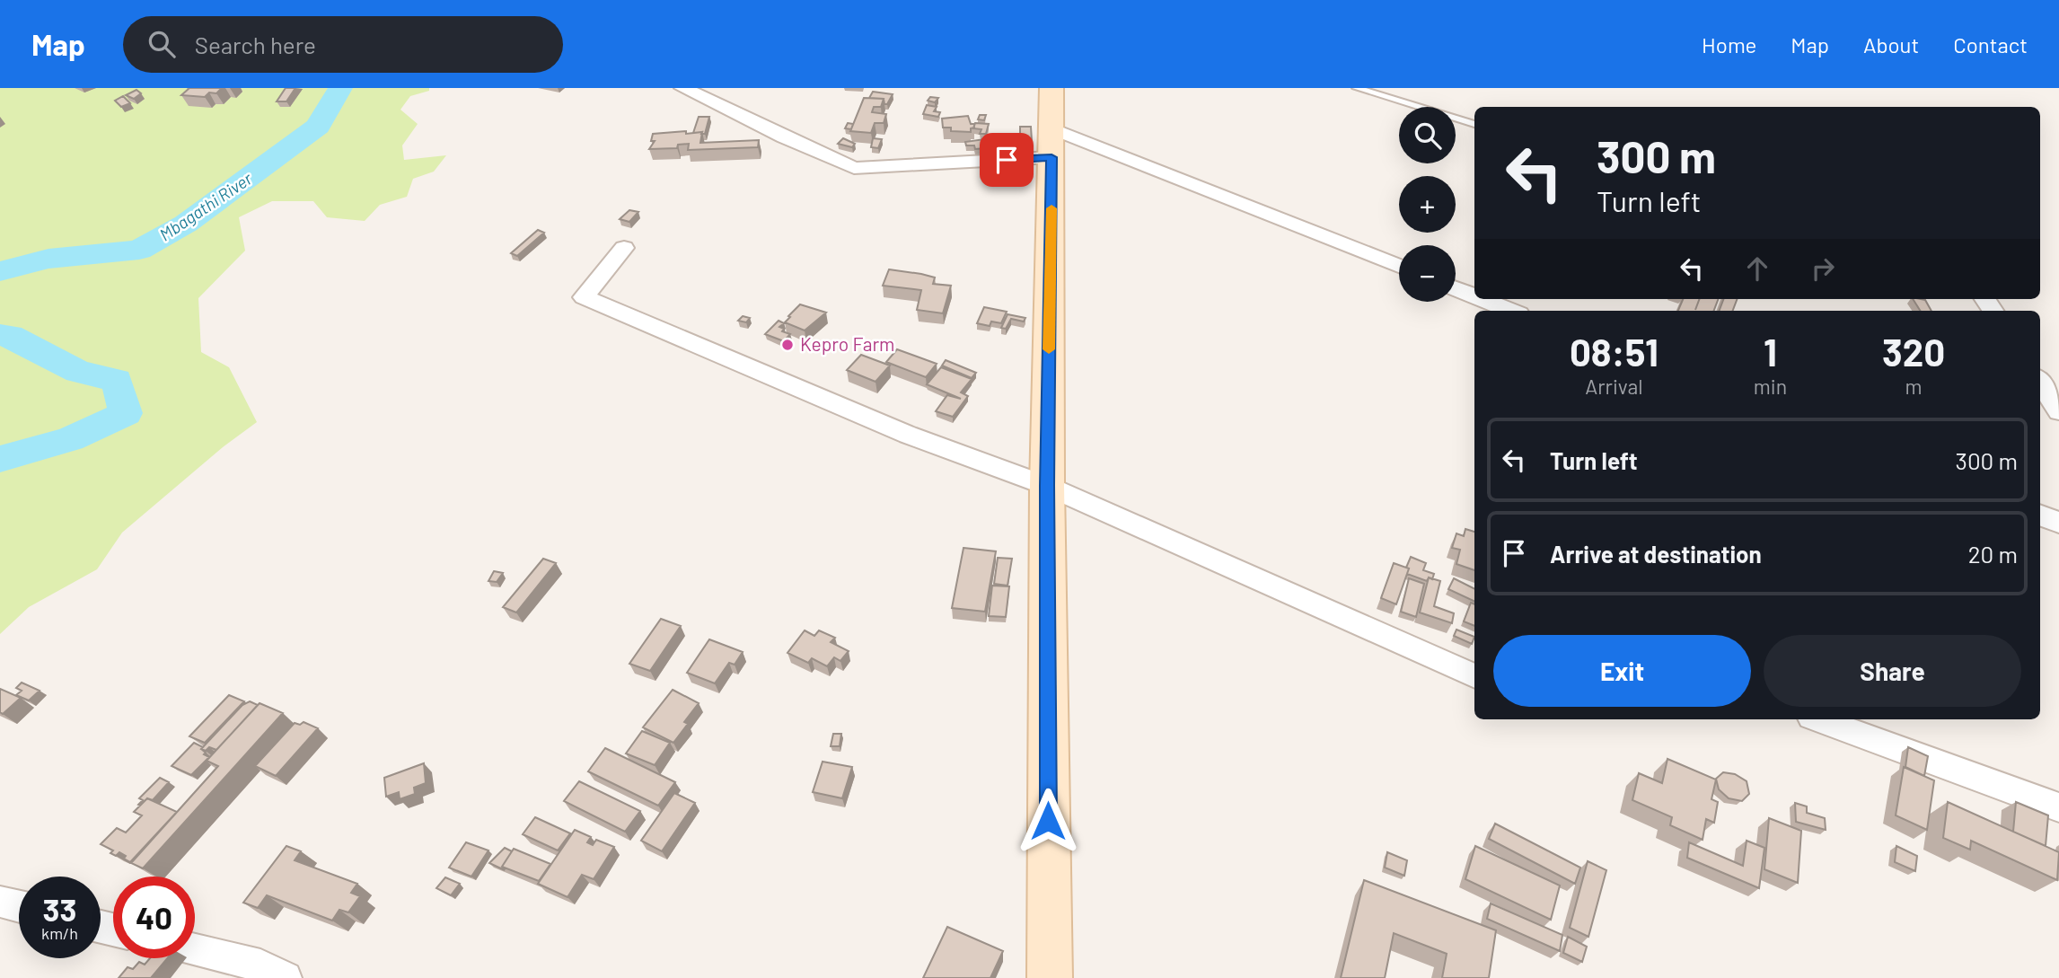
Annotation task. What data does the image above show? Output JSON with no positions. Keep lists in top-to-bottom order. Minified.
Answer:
{"water":["Mbagathi River"],"places":["Kepro Farm"],"page":{"header":"Map","search":"Search here","nav":["Home","Map","About","Contact"],"map_buttons":["+","−"],"turn":["300 m","Turn left"],"eta":["08:51","Arrival","1","min","320","m"],"list":[{"name":"Turn left","value":"300 m"},{"name":"Arrive at destination","value":"20 m"}],"buttons":["Exit","Share"],"speed":"33 km/h","limit":"40"}}
